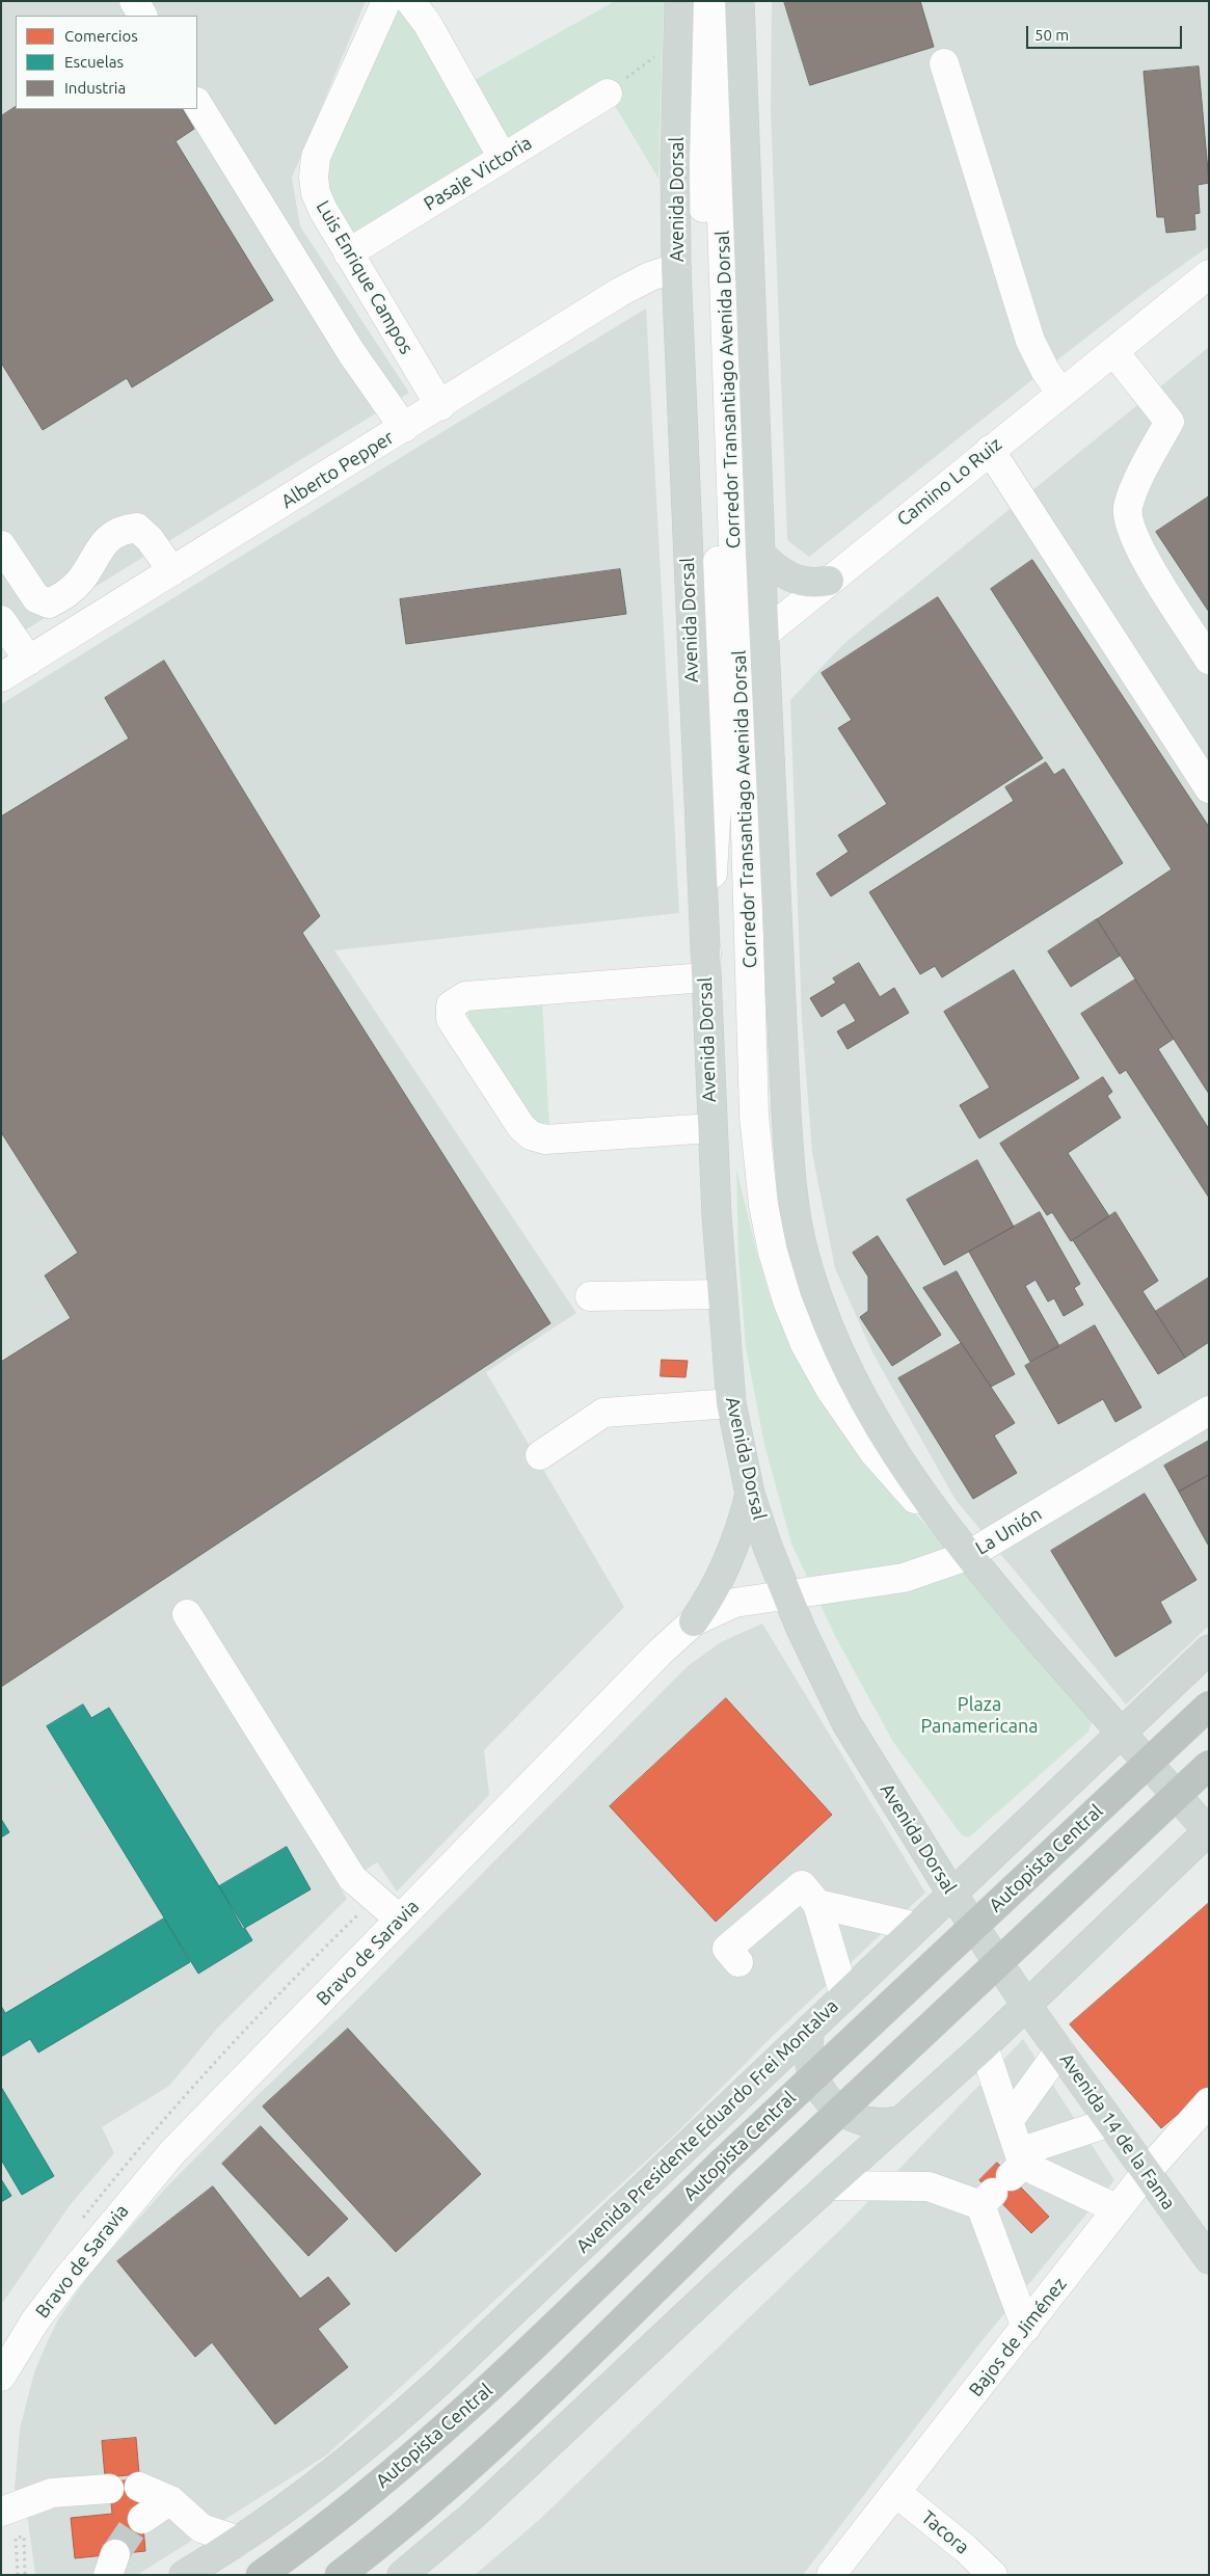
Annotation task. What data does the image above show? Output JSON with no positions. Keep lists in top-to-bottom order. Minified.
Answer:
{"streets":{"highway":["Autopista Central"],"main road":["Avenida Dorsal","Avenida Presidente Eduardo Frei Montalva","Avenida 14 de la Fama"],"street":["Pasaje Victoria","Luis Enrique Campos","Corredor Transantiago Avenida Dorsal","Alberto Pepper","Camino Lo Ruiz","La Unión","Bravo de Saravia","Bajos de Jiménez","Tacora"]},"crossings":[["Pasaje Victoria","Luis Enrique Campos"],["Avenida Dorsal","Corredor Transantiago Avenida Dorsal"],["Avenida Dorsal","Alberto Pepper"],["Avenida Dorsal","Camino Lo Ruiz"],["Avenida Dorsal","La Unión"],["Avenida Dorsal","Bravo de Saravia"],["Avenida Dorsal","Avenida Presidente Eduardo Frei Montalva"],["Avenida Dorsal","Avenida 14 de la Fama"],["Luis Enrique Campos","Alberto Pepper"],["Corredor Transantiago Avenida Dorsal","Camino Lo Ruiz"],["Corredor Transantiago Avenida Dorsal","La Unión"],["La Unión","Bravo de Saravia"],["Avenida 14 de la Fama","Bajos de Jiménez"],["Bajos de Jiménez","Tacora"]],"parks":["Plaza Panamericana"],"legend":["Comercios","Escuelas","Industria"],"scale_bar":"50 m"}
